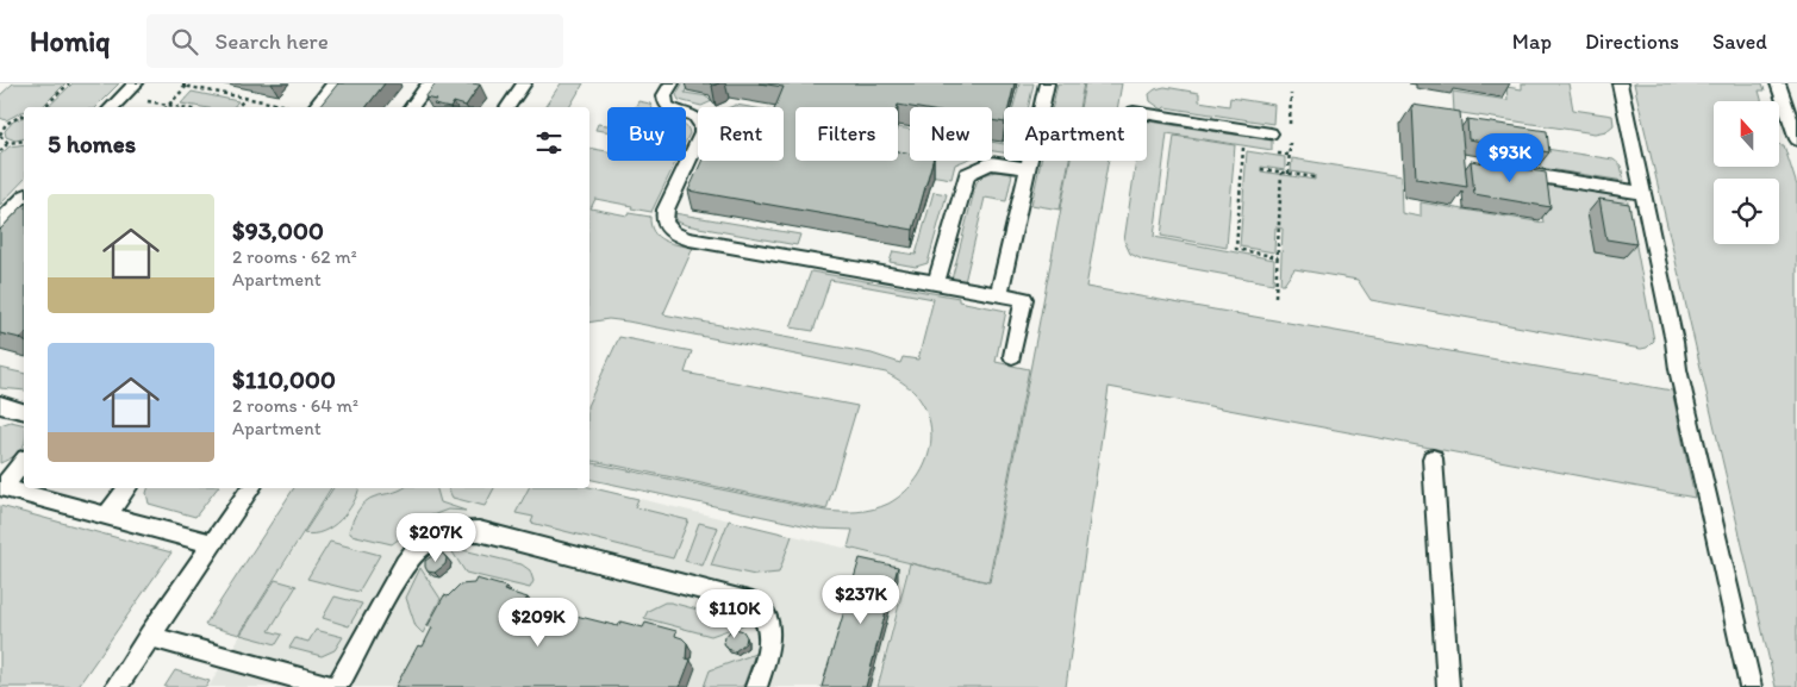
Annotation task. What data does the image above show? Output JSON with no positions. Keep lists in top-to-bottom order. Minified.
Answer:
{"north":"top","page":{"header":"Homiq","search":"Search here","nav":["Map","Directions","Saved"],"chip":["Buy","Rent","Filters","New","Apartment"],"heading":"5 homes","price":["$93K","$207K","$237K","$110K","$209K"],"list":[{"name":"$93,000","note":"2 rooms · 62 m² · Apartment"},{"name":"$110,000","note":"2 rooms · 64 m² · Apartment"}]}}
